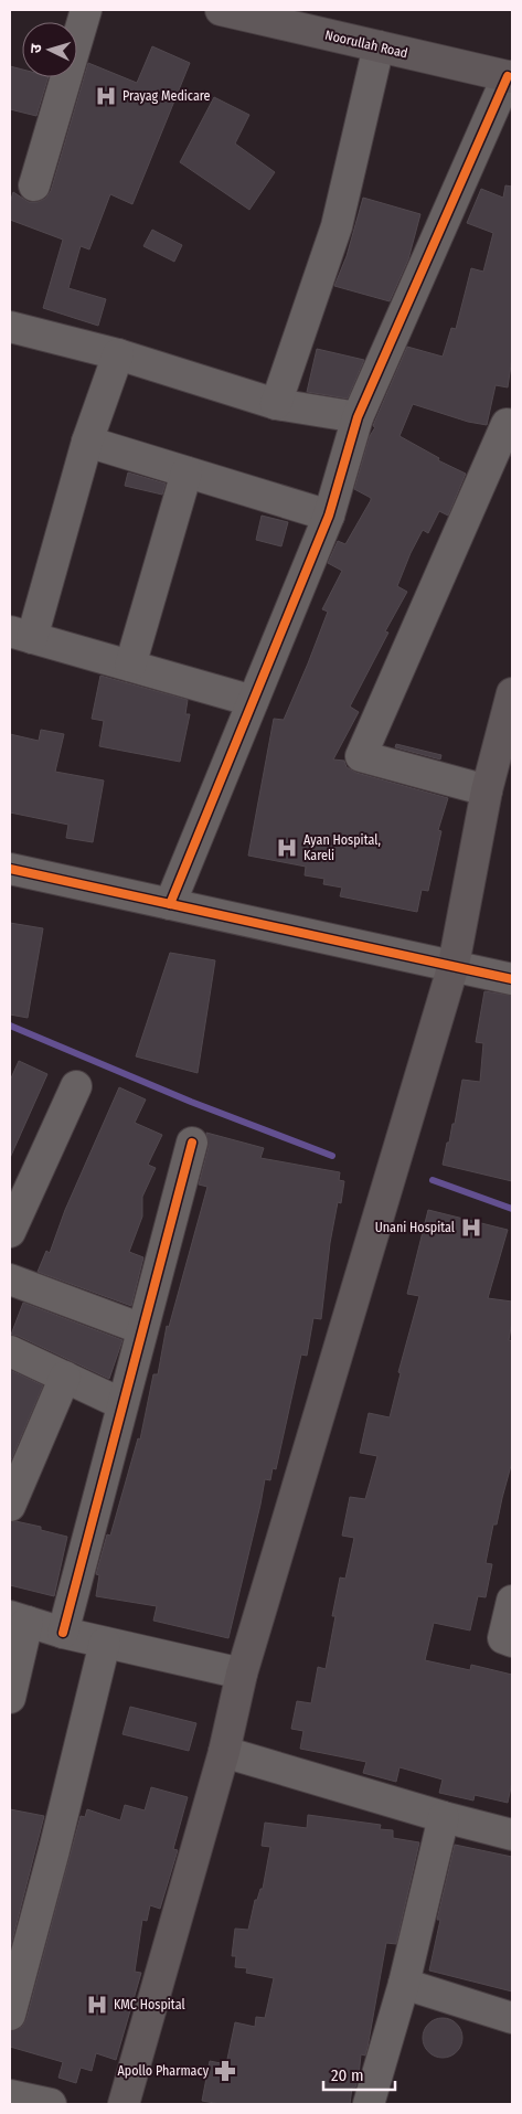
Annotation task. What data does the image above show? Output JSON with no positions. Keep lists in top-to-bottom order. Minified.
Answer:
{"streets":{"main road":["Noorullah Road"]},"places":{"hospital":["Prayag Medicare","Ayan Hospital, Kareli","Unani Hospital","KMC Hospital"],"pharmacy":["Apollo Pharmacy"]},"scale_bar":"20 m","north":"left"}
